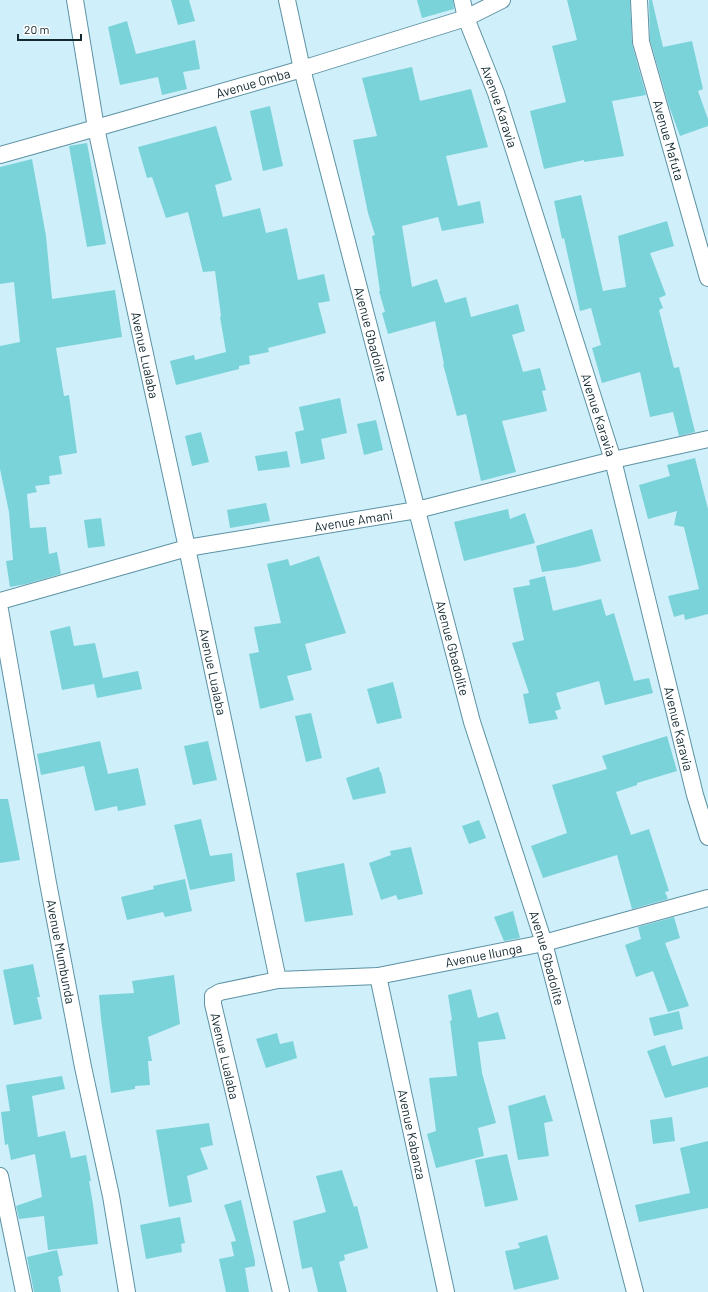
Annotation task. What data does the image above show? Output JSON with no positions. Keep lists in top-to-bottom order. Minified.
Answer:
{"streets":{"street":["Avenue Omba","Avenue Karavia","Avenue Mafuta","Avenue Gbadolite","Avenue Lualaba","Avenue Amani","Avenue Mumbunda","Avenue Ilunga","Avenue Kabanza"]},"crossings":[["Avenue Omba","Avenue Karavia"],["Avenue Omba","Avenue Gbadolite"],["Avenue Omba","Avenue Lualaba"],["Avenue Karavia","Avenue Amani"],["Avenue Gbadolite","Avenue Amani"],["Avenue Gbadolite","Avenue Ilunga"],["Avenue Lualaba","Avenue Amani"],["Avenue Lualaba","Avenue Ilunga"],["Avenue Ilunga","Avenue Kabanza"]],"scale_bar":"20 m"}
